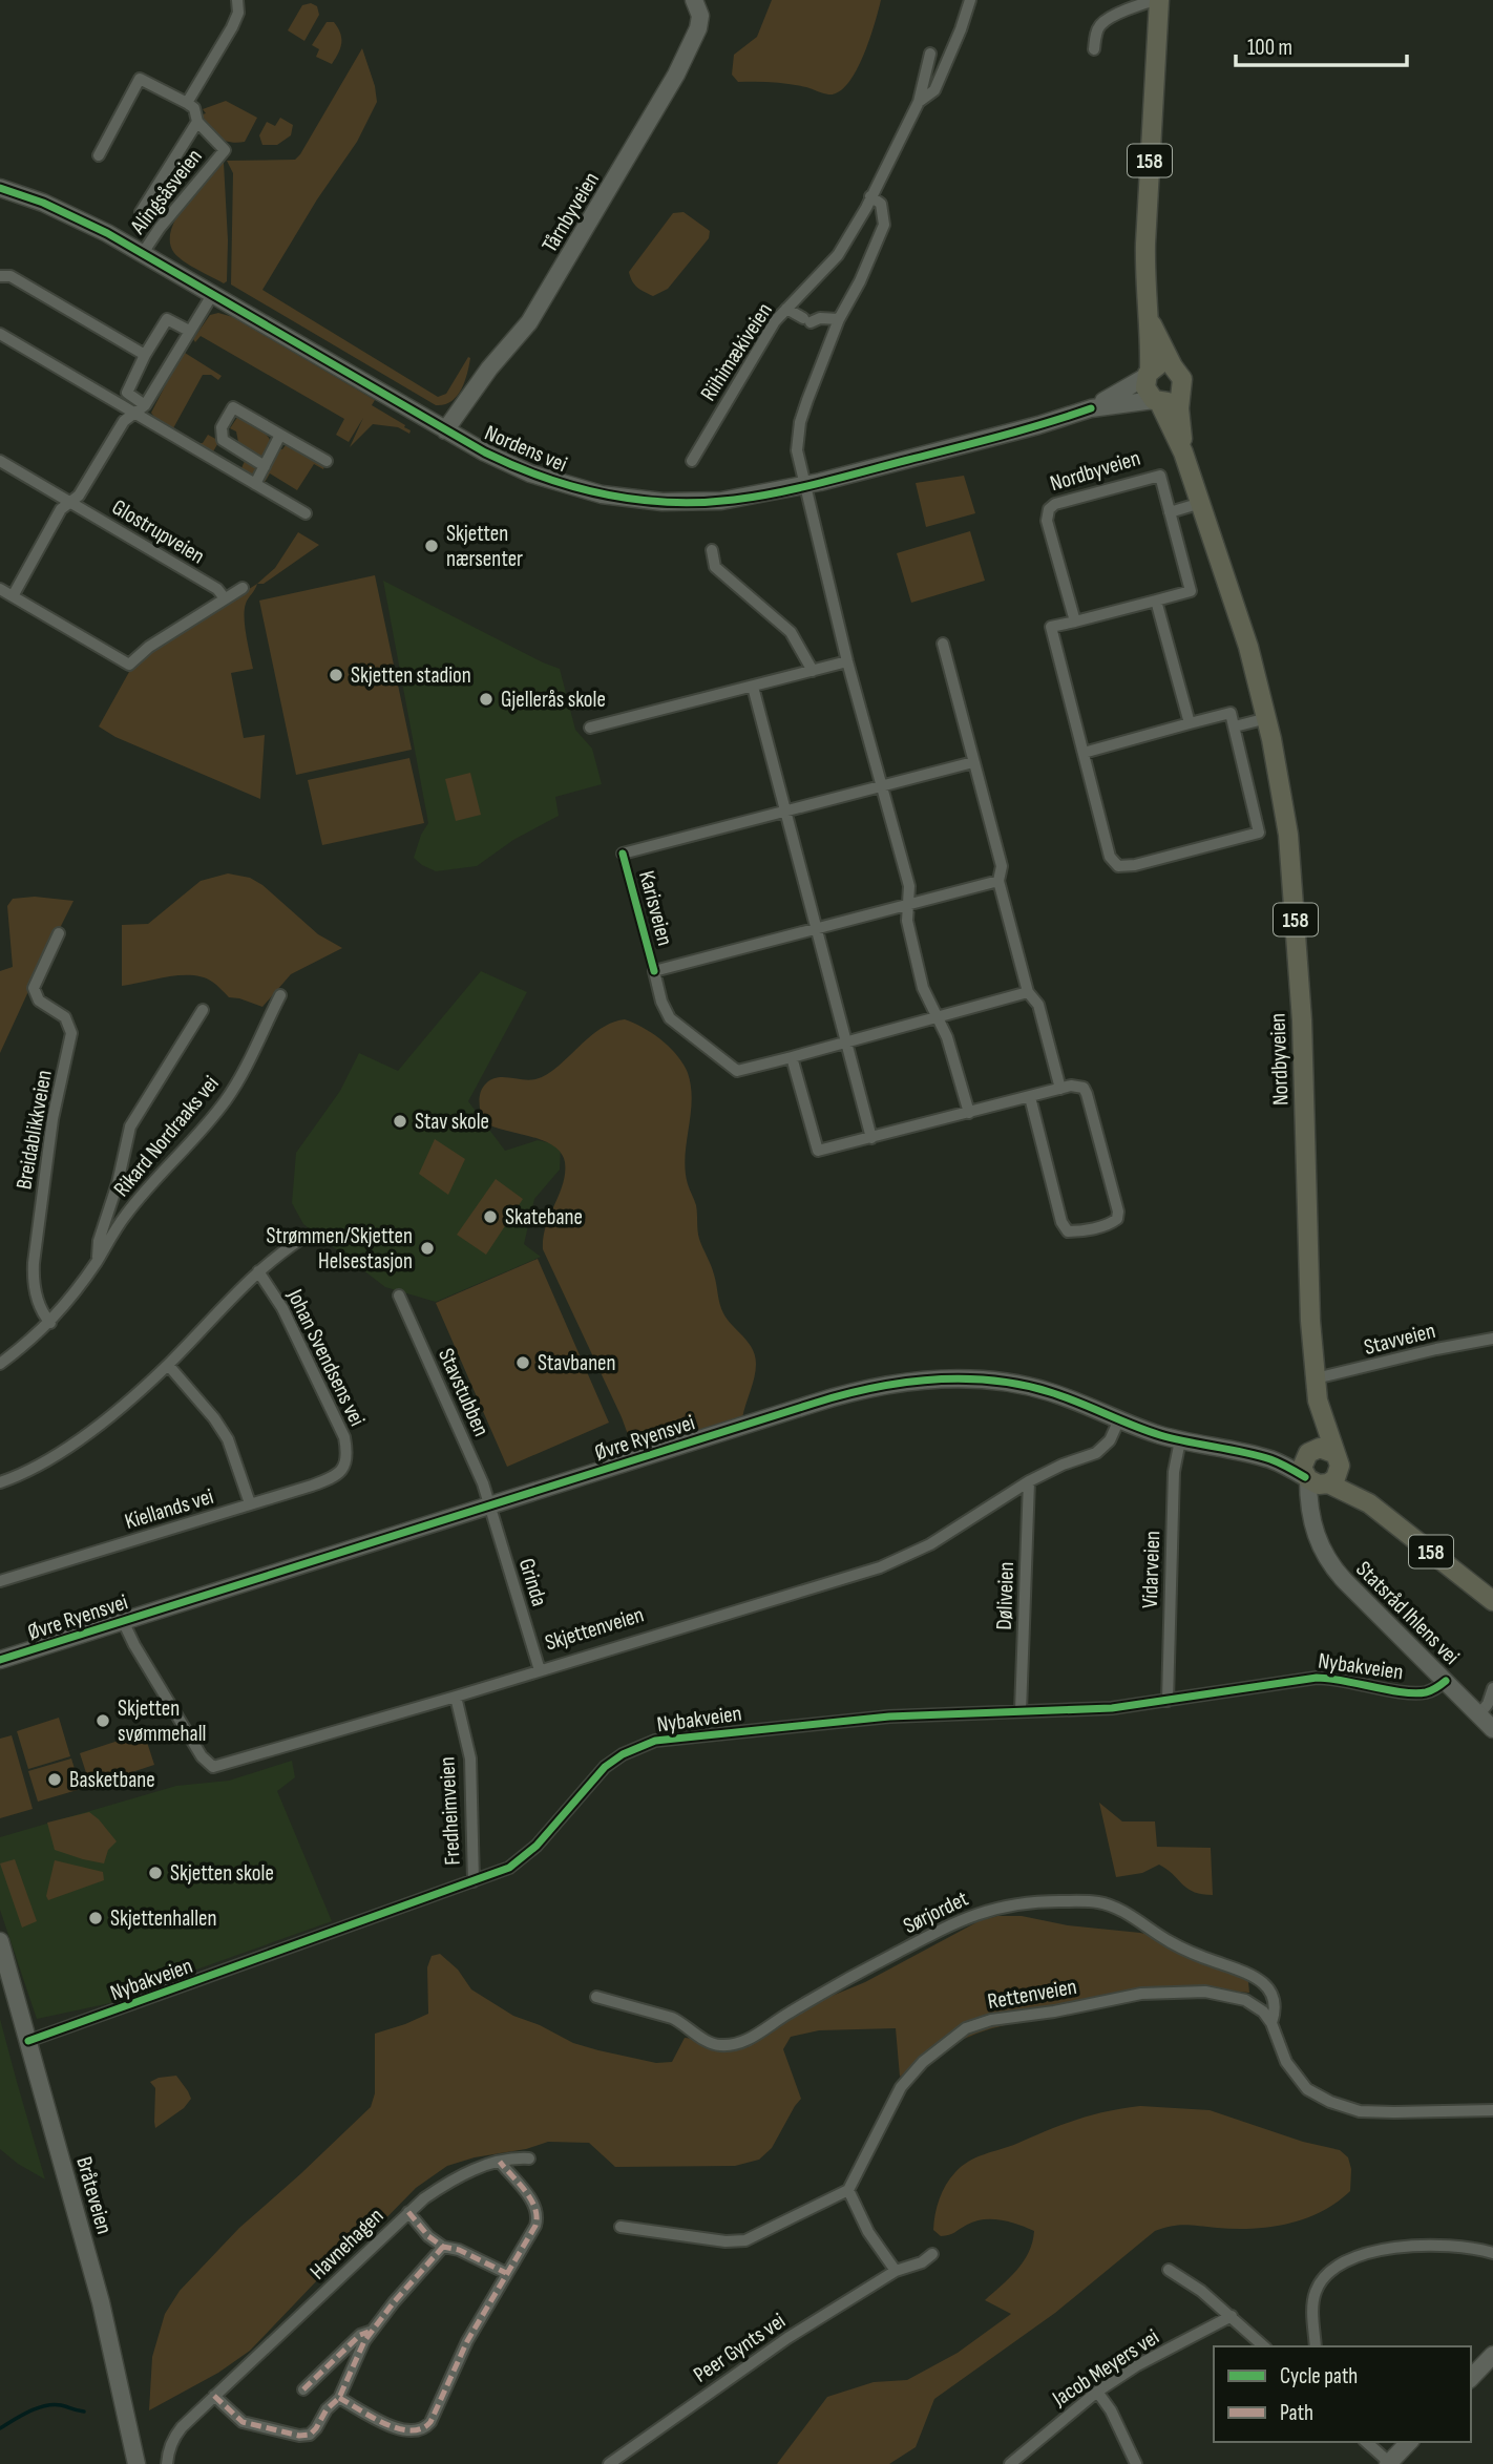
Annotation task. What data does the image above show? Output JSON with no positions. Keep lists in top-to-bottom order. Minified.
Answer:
{"streets":{"main road":["158","Nordbyveien"],"street":["Alingsåsveien","Tårnbyveien","Riihimækiveien","Nordens vei","Glostrupveien","Karisveien","Breidablikkveien","Rikard Nordraaks vei","Stavveien","Johan Svendsens vei","Stavstubben","Øvre Ryensvei","Kiellands vei","Vidarveien","Grinda","Døliveien","Statsråd Ihlens vei","Skjettenveien","Nybakveien","Fredheimveien","Sørjordet","Rettenveien","Bråteveien","Havnehagen","Peer Gynts vei","Jacob Meyers vei"]},"crossings":[["158","Nordbyveien"],["158","Øvre Ryensvei"],["158","Statsråd Ihlens vei"],["Alingsåsveien","Nordens vei"],["Tårnbyveien","Nordens vei"],["Nordens vei","Nordbyveien"],["Nordbyveien","Stavveien"],["Nordbyveien","Øvre Ryensvei"],["Nordbyveien","Statsråd Ihlens vei"],["Breidablikkveien","Rikard Nordraaks vei"],["Johan Svendsens vei","Kiellands vei"],["Stavstubben","Øvre Ryensvei"],["Stavstubben","Grinda"],["Øvre Ryensvei","Vidarveien"],["Øvre Ryensvei","Grinda"],["Øvre Ryensvei","Statsråd Ihlens vei"],["Øvre Ryensvei","Skjettenveien"],["Vidarveien","Nybakveien"],["Grinda","Skjettenveien"],["Døliveien","Skjettenveien"],["Døliveien","Nybakveien"],["Statsråd Ihlens vei","Nybakveien"],["Skjettenveien","Fredheimveien"],["Nybakveien","Fredheimveien"],["Nybakveien","Bråteveien"],["Sørjordet","Rettenveien"]],"places":["Skjetten nærsenter","Skjetten stadion","Gjellerås skole","Stav skole","Skatebane","Strømmen/Skjetten Helsestasjon","Stavbanen","Skjetten svømmehall","Basketbane","Skjetten skole","Skjettenhallen"],"legend":["Cycle path","Path"],"scale_bar":"100 m"}
